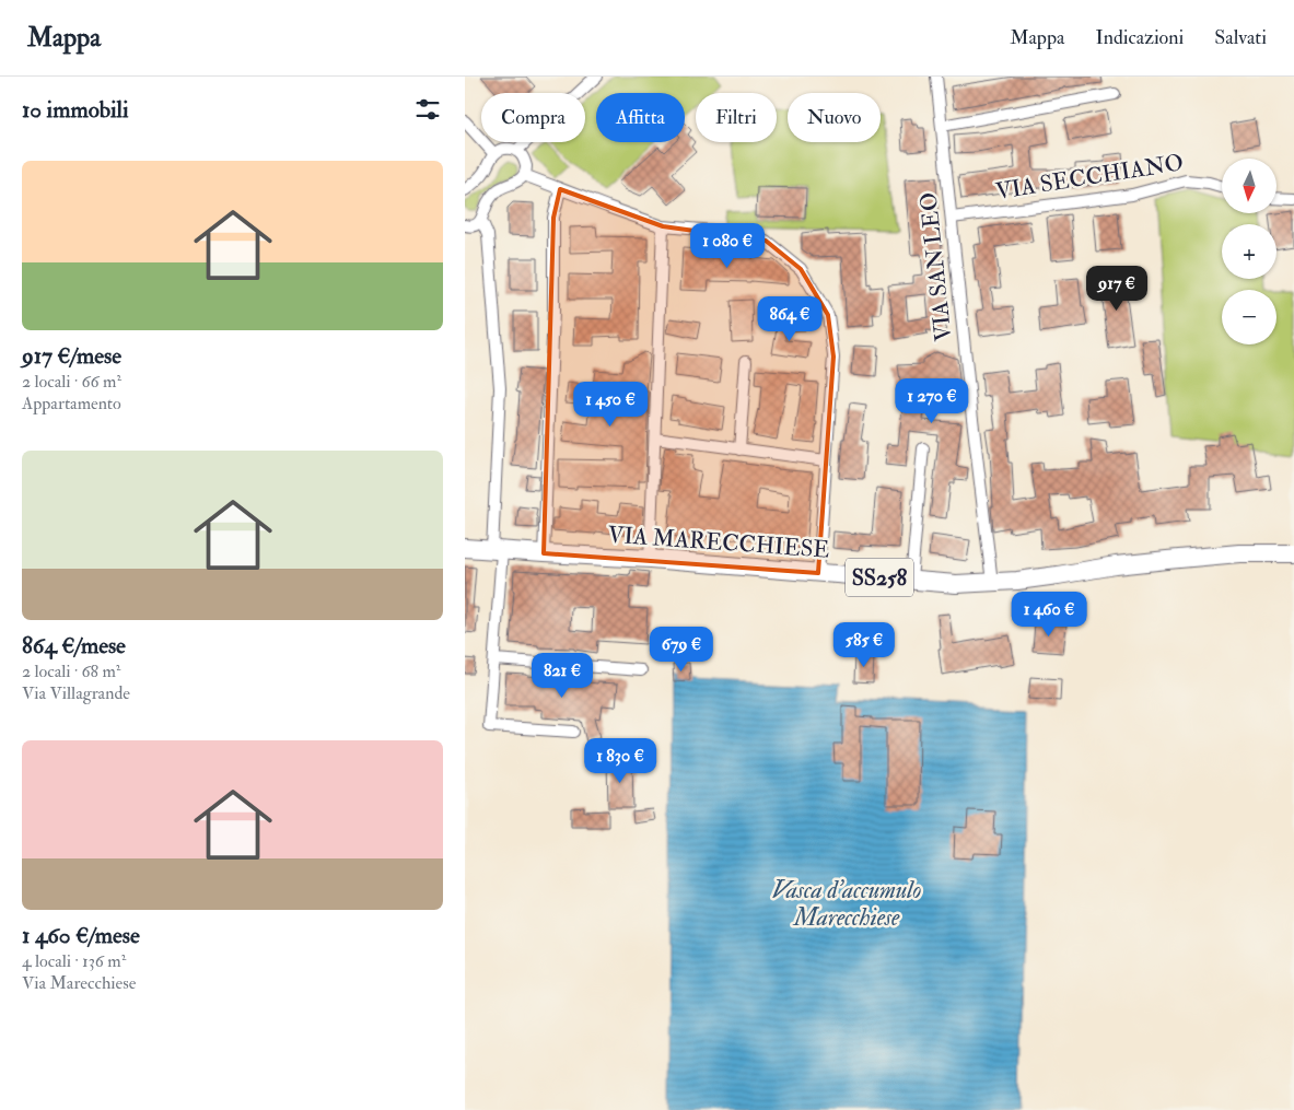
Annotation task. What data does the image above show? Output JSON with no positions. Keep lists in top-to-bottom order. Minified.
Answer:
{"streets":{"main road":["VIA MARECCHIESE","SS258"],"street":["VIA SECCHIANO","VIA SAN LEO"]},"crossings":[["VIA SECCHIANO","VIA SAN LEO"],["VIA SAN LEO","VIA MARECCHIESE"]],"water":["Vasca d'accumulo Marecchiese"],"north":"bottom","page":{"header":"Mappa","nav":["Mappa","Indicazioni","Salvati"],"heading":"10 immobili","chip":["Compra","Affitta","Filtri","Nuovo"],"list":[{"name":"917 €/mese","note":"2 locali · 66 m² · Appartamento"},{"name":"864 €/mese","note":"2 locali · 68 m² · Via Villagrande"},{"name":"1 460 €/mese","note":"4 locali · 136 m² · Via Marecchiese"}],"map_buttons":["+","−"],"price":["1 080 €","917 €","864 €","1 270 €","1 450 €","1 460 €","585 €","679 €","821 €","1 830 €"]}}
